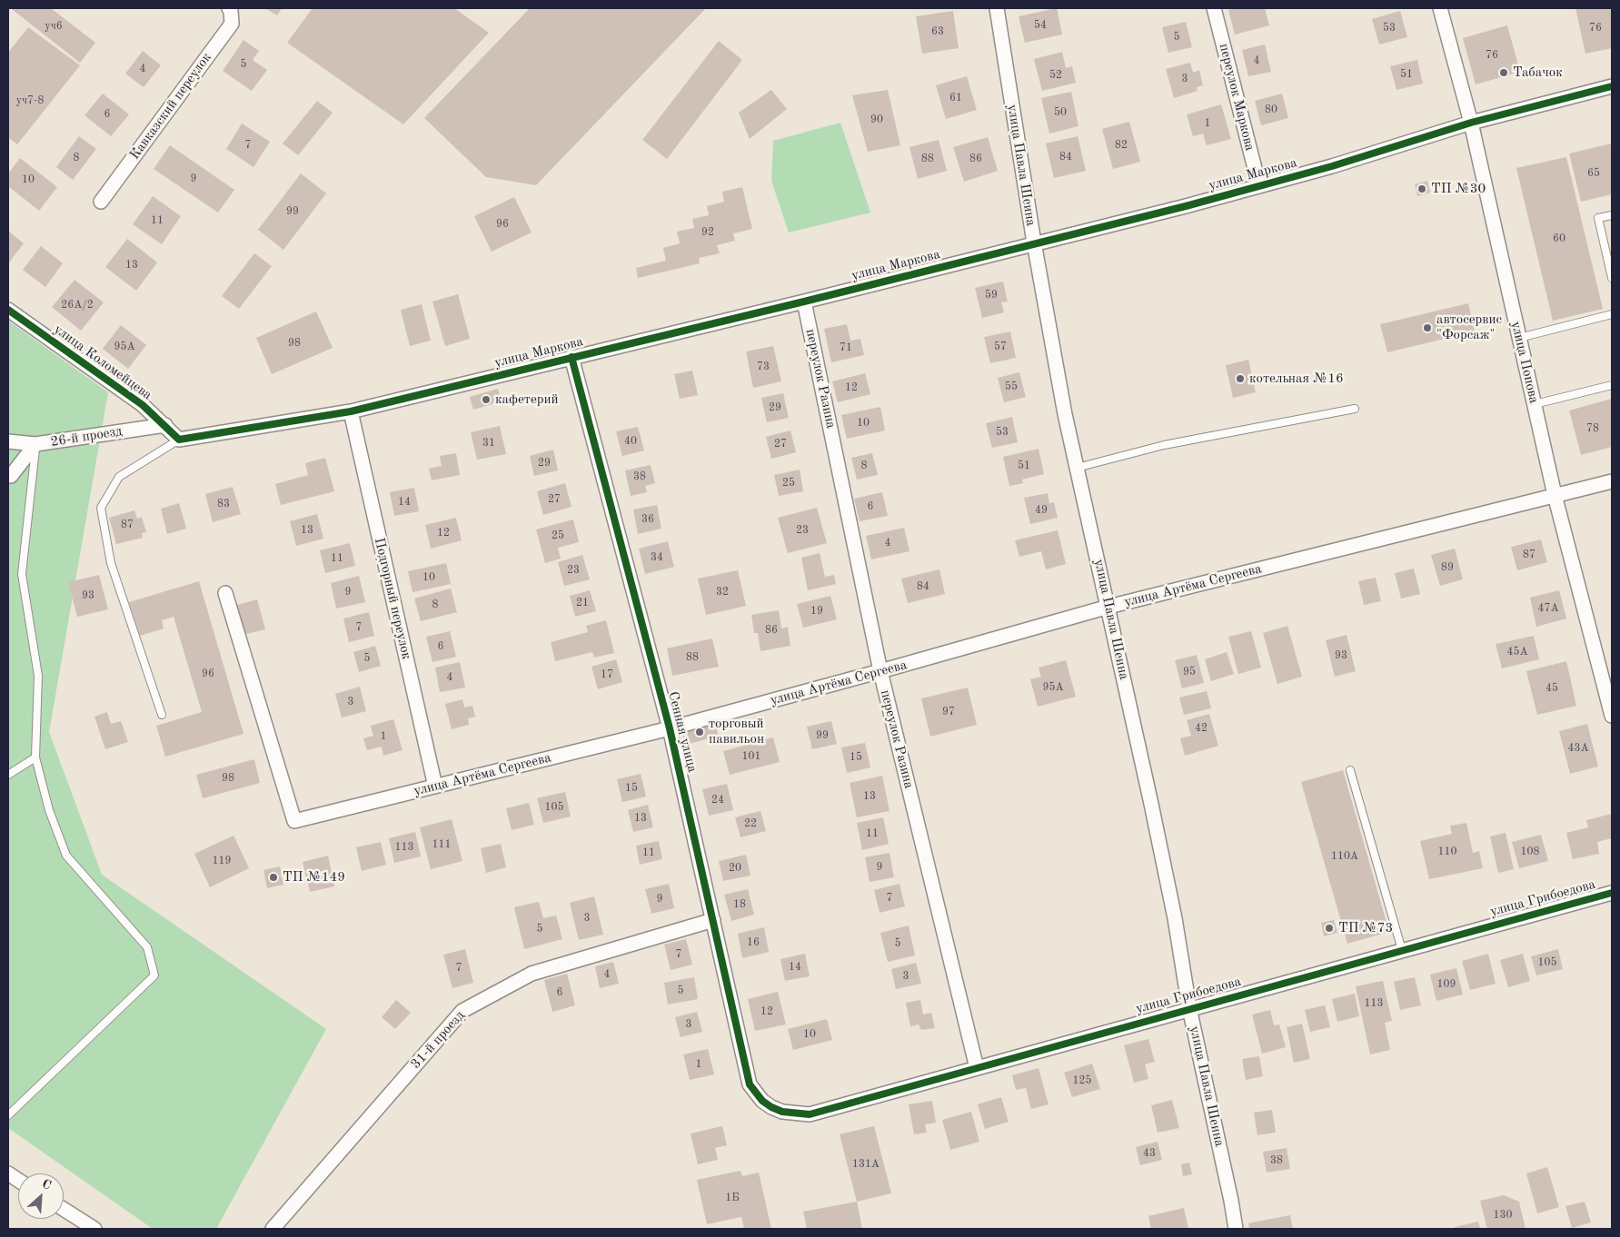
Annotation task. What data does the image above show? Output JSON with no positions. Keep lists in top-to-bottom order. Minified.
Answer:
{"streets":{"street":["переулок Маркова","Кавказский переулок","улица Павла Шеина","улица Маркова","улица Коломейцева","улица Попова","переулок Разина","26-й проезд","улица Артёма Сергеева","Подгорный переулок","Сенная улица","улица Грибоедова","31-й проезд"]},"crossings":[["переулок Маркова","улица Маркова"],["улица Павла Шеина","улица Маркова"],["улица Павла Шеина","улица Артёма Сергеева"],["улица Павла Шеина","улица Грибоедова"],["улица Маркова","улица Коломейцева"],["улица Маркова","улица Попова"],["улица Маркова","переулок Разина"],["улица Маркова","Подгорный переулок"],["улица Маркова","Сенная улица"],["улица Коломейцева","26-й проезд"],["улица Попова","улица Артёма Сергеева"],["переулок Разина","улица Артёма Сергеева"],["переулок Разина","улица Грибоедова"],["улица Артёма Сергеева","Подгорный переулок"],["улица Артёма Сергеева","Сенная улица"],["Сенная улица","улица Грибоедова"],["Сенная улица","31-й проезд"]],"places":["Табачок","ТП №30","автосервис \"Форсаж\"","котельная №16","кафетерий","торговый павильон","ТП №149","ТП №73"],"house_numbers":["54","уч6","53","76","63","5","76","4","5","4","51","52","3","61","уч7-8","80","50","6","90","1","7","82","84","8","88","86","65","9","10","99","11","96","92","60","13","59","26А/2","98","95А","57","71","73","55","12","29","10","78","53","40","31","27","29","8","51","38","25","27","14","83","6","49","36","87","13","23","12","25","4","87","34","11","89","23","10","84","9","32","93","21","8","47А","19","7","86","6","45А","93","88","5","95","96","17","4","95А","45","3","97","42","99","1","43А","101","15","98","15","13","24","105","13","22","11","111","113","110","108","11","110А","119","9","20","7","9","18","3","5","16","5","7","105","14","7","4","3","109","5","6","113","12","3","10","1","125","43","38","131А","1Б","130"],"north":"top right"}
